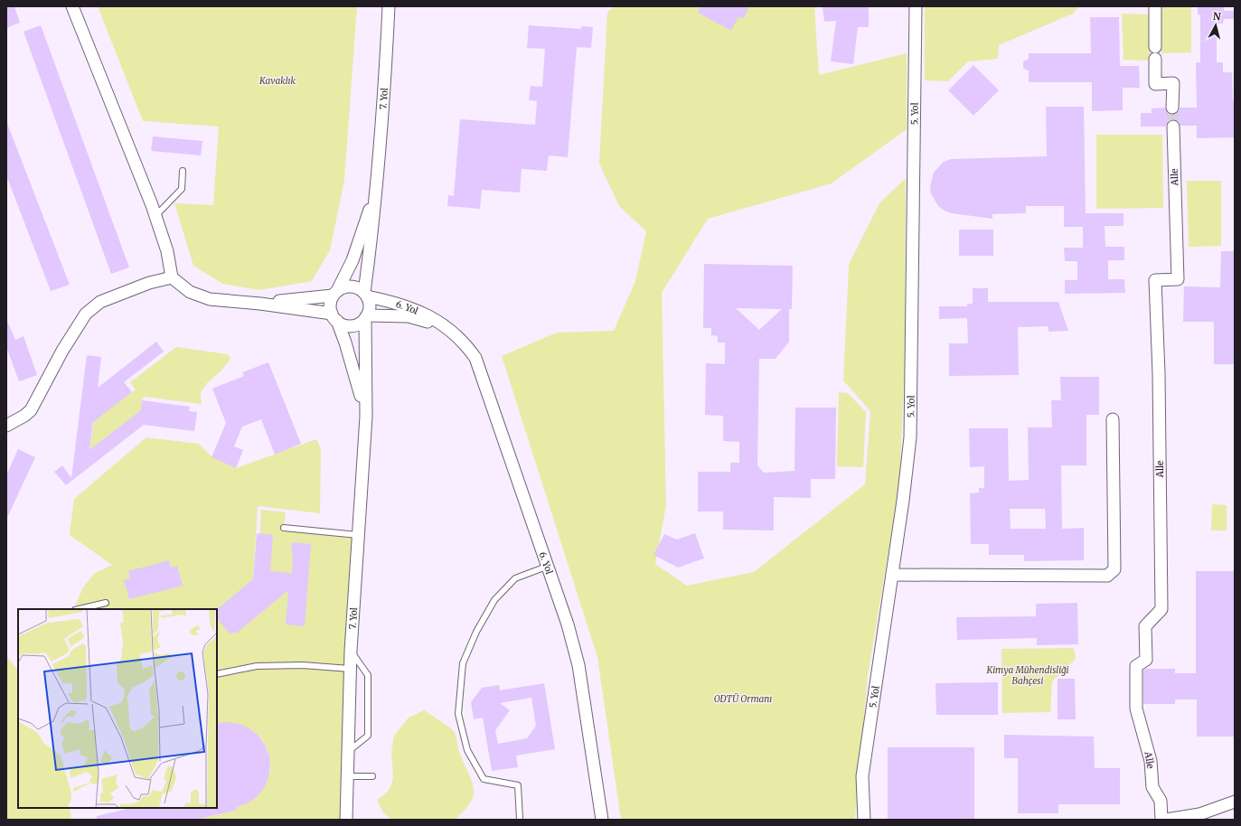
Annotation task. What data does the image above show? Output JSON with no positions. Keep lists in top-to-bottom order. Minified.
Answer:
{"streets":{"street":["7. Yol","5. Yol","Alle","6. Yol"]},"crossings":[["7. Yol","6. Yol"]],"parks":["Kavaklık","Kimya Mühendisliği Bahçesi","ODTÜ Ormanı"],"north":"top"}
